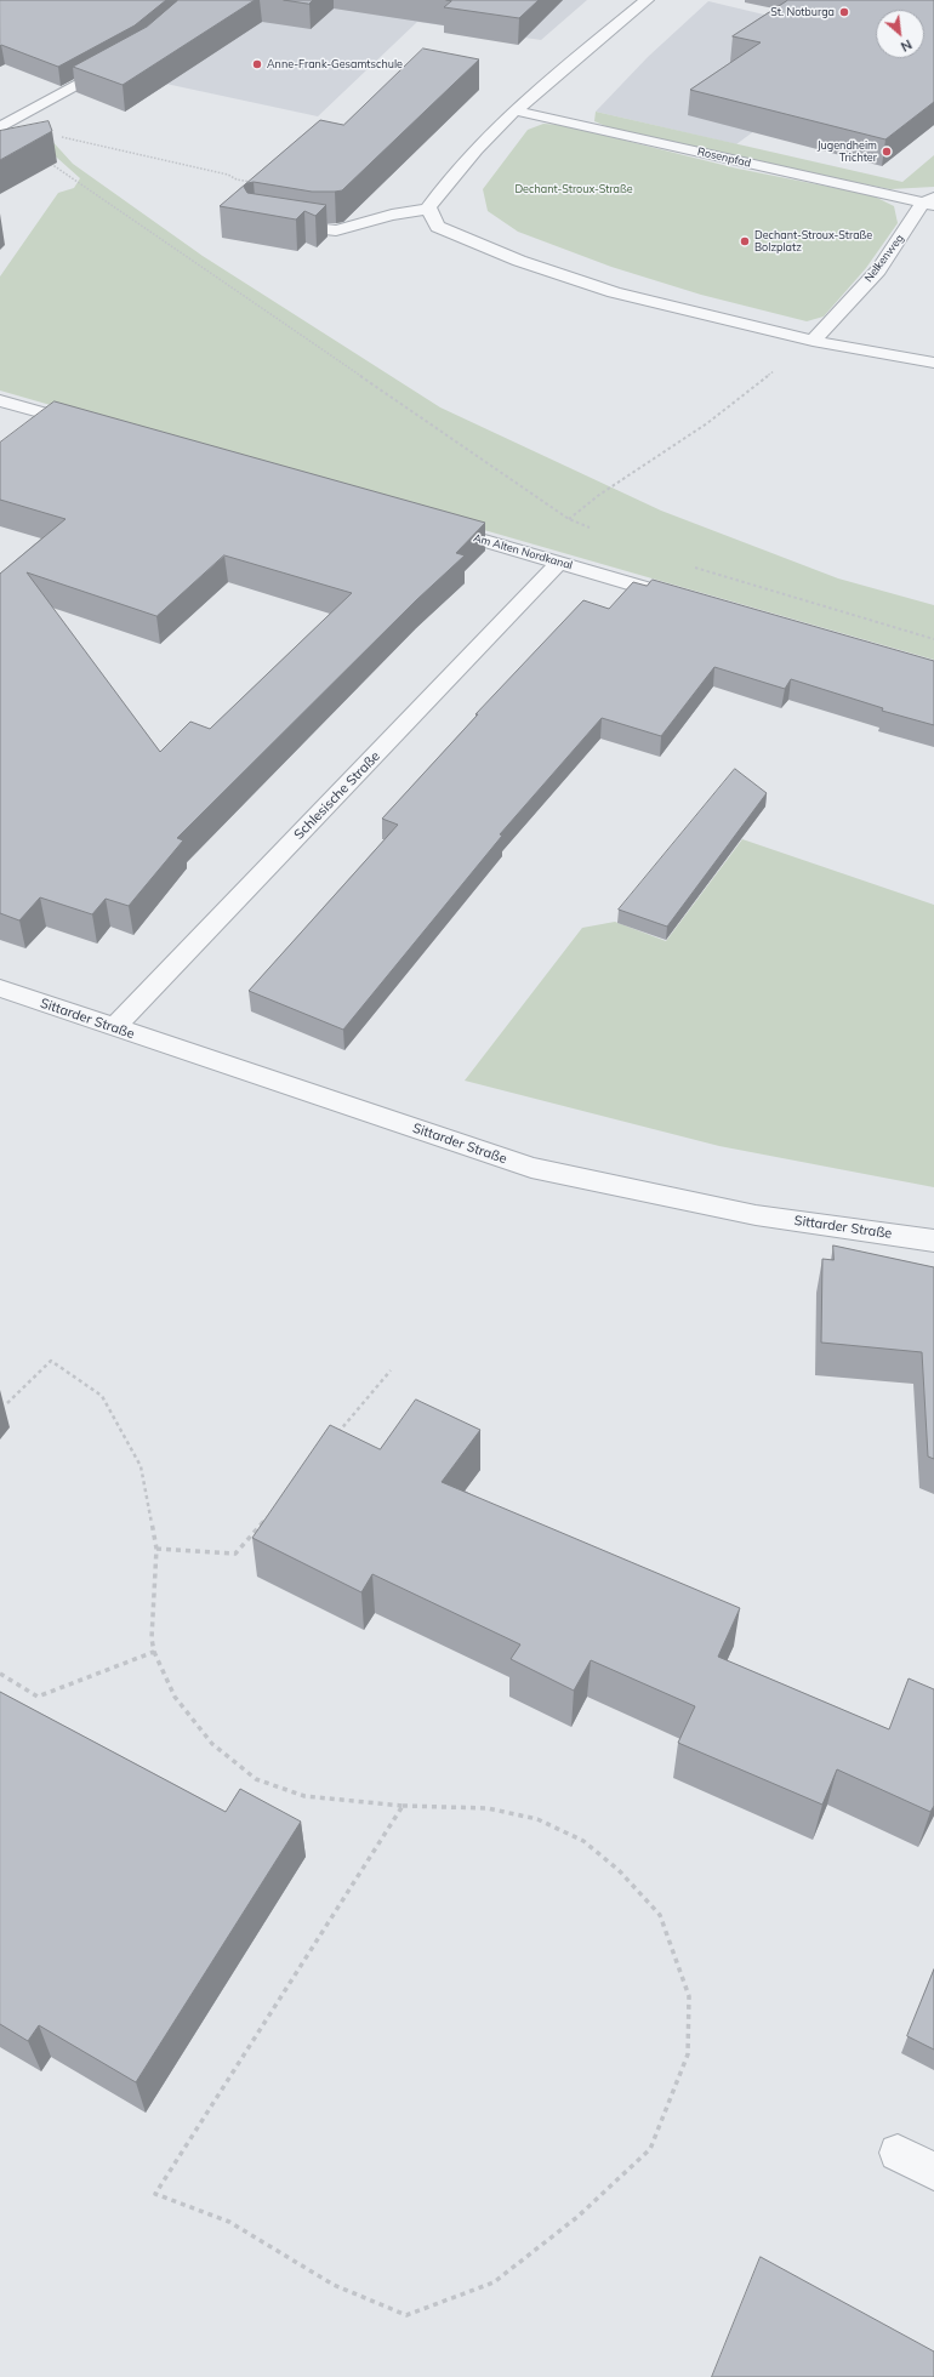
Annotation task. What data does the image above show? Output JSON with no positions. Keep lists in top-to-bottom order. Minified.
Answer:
{"streets":{"street":["Rosenpfad","Nelkenweg","Am Alten Nordkanal","Schlesische Straße","Sittarder Straße"]},"crossings":[["Rosenpfad","Nelkenweg"],["Am Alten Nordkanal","Schlesische Straße"],["Schlesische Straße","Sittarder Straße"]],"parks":["Dechant-Stroux-Straße"],"places":["St. Notburga","Anne-Frank-Gesamtschule","Jugendheim Trichter","Dechant-Stroux-Straße Bolzplatz"],"north":"bottom right"}
